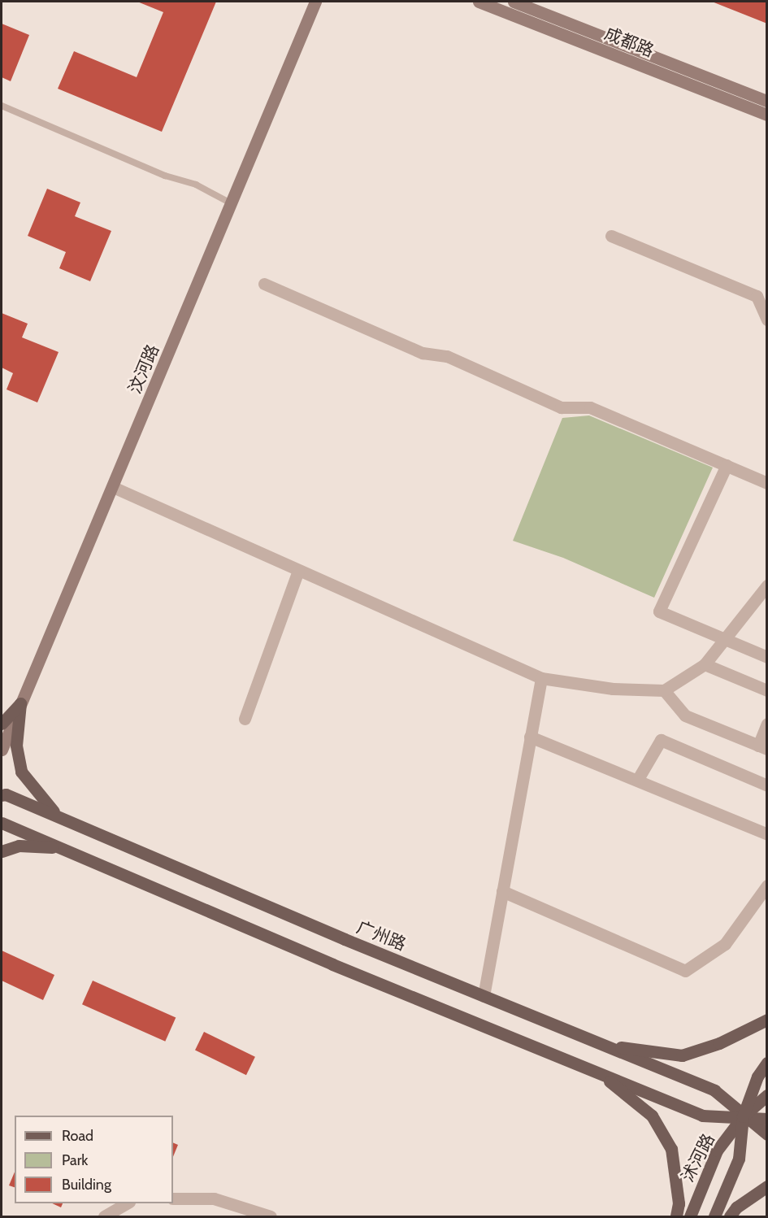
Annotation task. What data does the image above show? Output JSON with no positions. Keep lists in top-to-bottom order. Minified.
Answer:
{"streets":{"main road":["广州路","沭河路"],"street":["成都路","汶河路"]},"crossings":[["广州路","沭河路"]],"legend":["Road","Park","Building"]}
